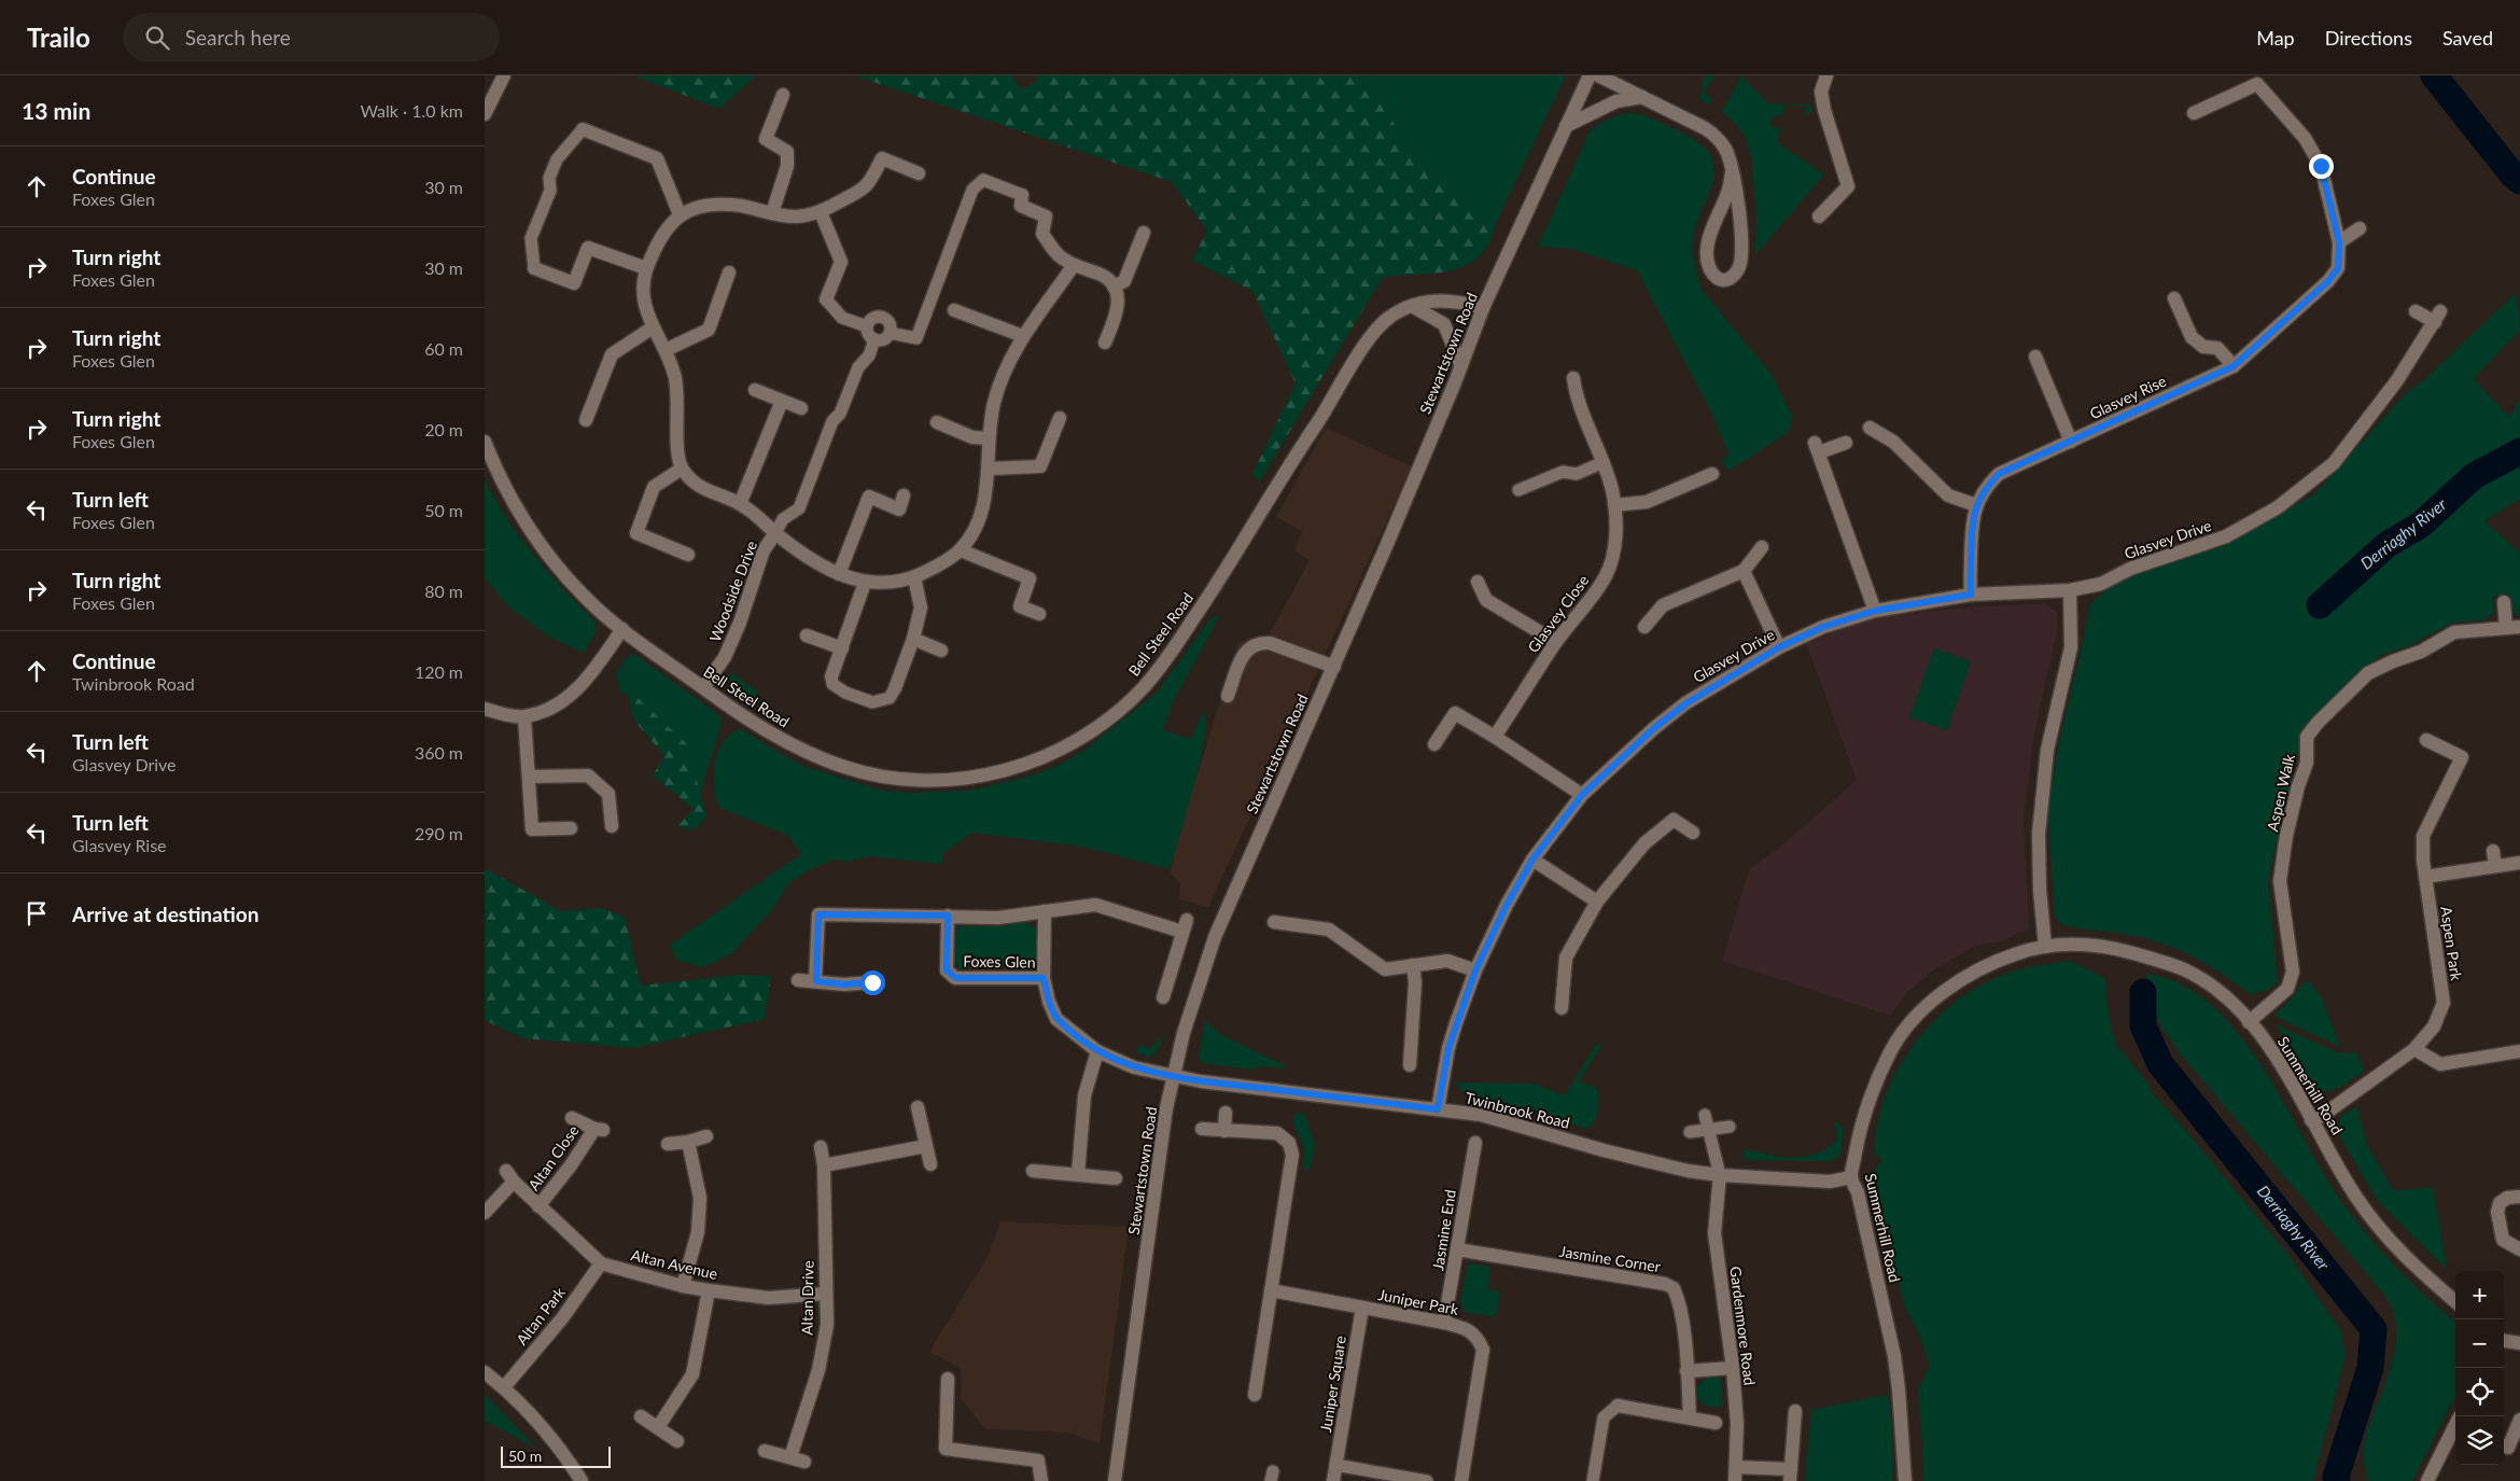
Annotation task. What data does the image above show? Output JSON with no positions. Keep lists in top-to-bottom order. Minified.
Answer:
{"streets":{"street":["Stewartstown Road","Glasvey Rise","Glasvey Drive","Woodside Drive","Glasvey Close","Bell Steel Road","Aspen Walk","Aspen Park","Foxes Glen","Summerhill Road","Twinbrook Road","Altan Close","Jasmine End","Jasmine Corner","Altan Avenue","Altan Drive","Juniper Park","Altan Park","Gardenmore Road","Juniper Square"]},"crossings":[["Stewartstown Road","Bell Steel Road"],["Stewartstown Road","Foxes Glen"],["Stewartstown Road","Twinbrook Road"],["Glasvey Rise","Glasvey Drive"],["Glasvey Drive","Twinbrook Road"],["Woodside Drive","Bell Steel Road"],["Aspen Walk","Summerhill Road"],["Aspen Park","Summerhill Road"],["Foxes Glen","Twinbrook Road"],["Summerhill Road","Twinbrook Road"],["Twinbrook Road","Gardenmore Road"],["Altan Close","Altan Avenue"],["Jasmine End","Jasmine Corner"],["Jasmine End","Juniper Park"],["Altan Avenue","Altan Drive"],["Altan Avenue","Altan Park"],["Juniper Park","Juniper Square"]],"water":["Derriaghy River"],"scale_bar":"50 m","page":{"header":"Trailo","search":"Search here","nav":["Map","Directions","Saved"],"heading":["13 min","Walk · 1.0 km"],"list":[["Continue","Foxes Glen","30 m"],["Turn right","Foxes Glen","30 m"],["Turn right","Foxes Glen","60 m"],["Turn right","Foxes Glen","20 m"],["Turn left","Foxes Glen","50 m"],["Turn right","Foxes Glen","80 m"],["Continue","Twinbrook Road","120 m"],["Turn left","Glasvey Drive","360 m"],["Turn left","Glasvey Rise","290 m"],"Arrive at destination"],"map_buttons":["+","−"],"scale":"50 m"}}
